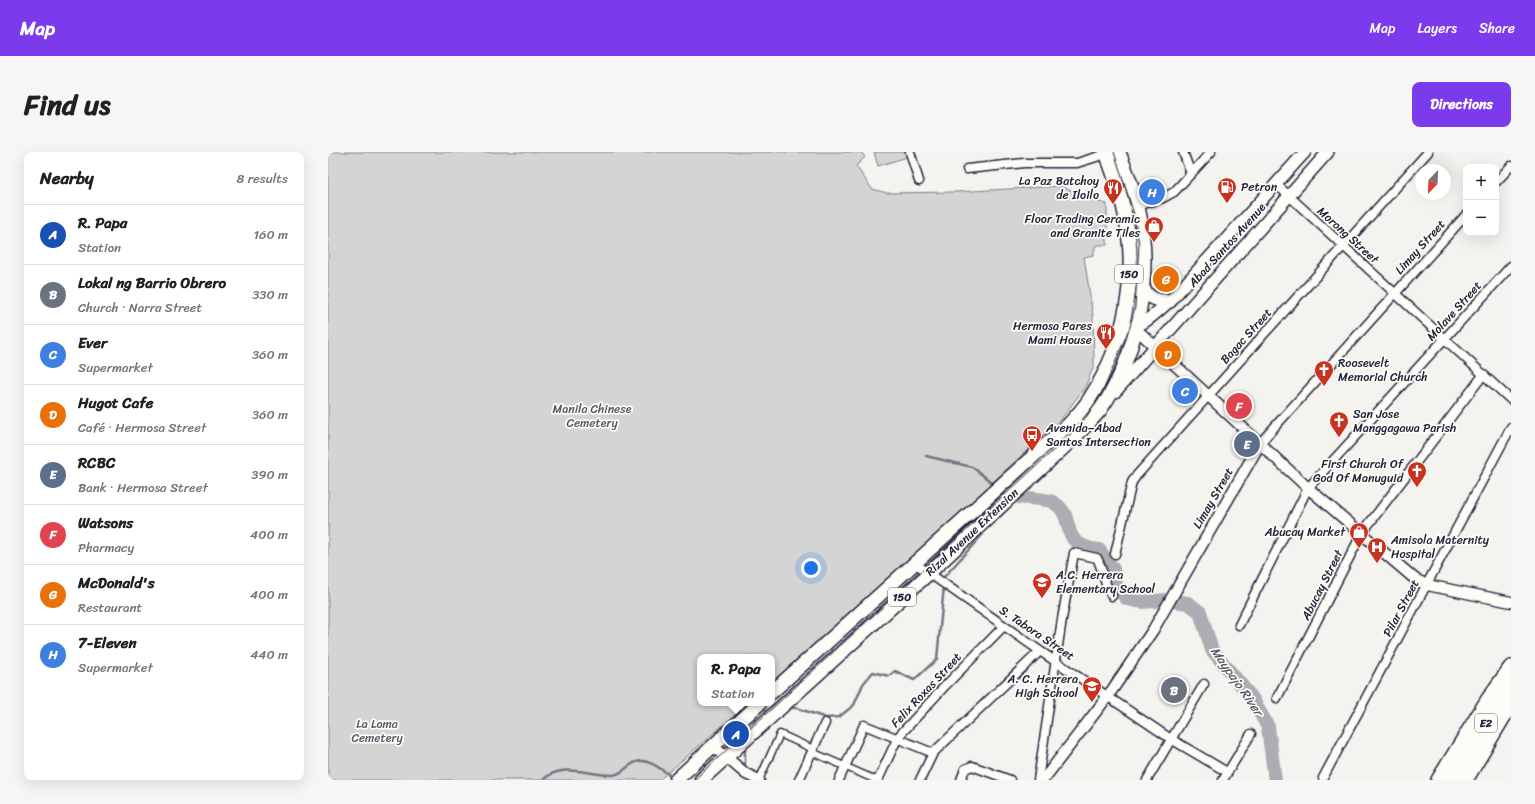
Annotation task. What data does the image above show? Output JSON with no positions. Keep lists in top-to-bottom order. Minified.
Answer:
{"streets":{"highway":["E2"],"main road":["Abad Santos Avenue","150","Rizal Avenue Extension"],"street":["Morong Street","Limay Street","Molave Street","Bagac Street","Abucay Street","Pilar Street","S. Tabora Street","Felix Roxas Street"]},"crossings":[["Morong Street","Abad Santos Avenue"],["Morong Street","Limay Street"],["Morong Street","Molave Street"],["Morong Street","Bagac Street"],["Morong Street","Abucay Street"],["Abad Santos Avenue","150"],["Abad Santos Avenue","Rizal Avenue Extension"],["Limay Street","S. Tabora Street"],["150","Rizal Avenue Extension"],["Rizal Avenue Extension","S. Tabora Street"],["S. Tabora Street","Felix Roxas Street"]],"water":["Maypajo River"],"parks":["Manila Chinese Cemetery","La Loma Cemetery"],"places":{"fuel station":["Petron"],"restaurant":["La Paz Batchoy de Iloilo","Hermosa Pares Mami House"],"shop":["Floor Trading Ceramic and Granite Tiles","Abucay Market"],"church":["Roosevelt Memorial Church","San Jose Manggagawa Parish","First Church Of God Of Manuguid"],"bus stop":["Avenida–Abad Santos Intersection"],"hospital":["Amisola Maternity Hospital"],"school or university":["A.C. Herrera Elementary School","A. C. Herrera High School"]},"north":"bottom left","page":{"header":"Map","nav":["Map","Layers","Share"],"title":"Find us","buttons":"Directions","heading":["Nearby","8 results"],"map_buttons":["+","−"],"pins":["H","G","D","C","F","E","B","A"],"list":[{"mark":"A","name":"R. Papa","note":"Station","value":"160 m"},{"mark":"B","name":"Lokal ng Barrio Obrero","note":"Church · Narra Street","value":"330 m"},{"mark":"C","name":"Ever","note":"Supermarket","value":"360 m"},{"mark":"D","name":"Hugot Cafe","note":"Café · Hermosa Street","value":"360 m"},{"mark":"E","name":"RCBC","note":"Bank · Hermosa Street","value":"390 m"},{"mark":"F","name":"Watsons","note":"Pharmacy","value":"400 m"},{"mark":"G","name":"McDonald's","note":"Restaurant","value":"400 m"},{"mark":"H","name":"7-Eleven","note":"Supermarket","value":"440 m"}],"popup":["R. Papa","Station"]}}
